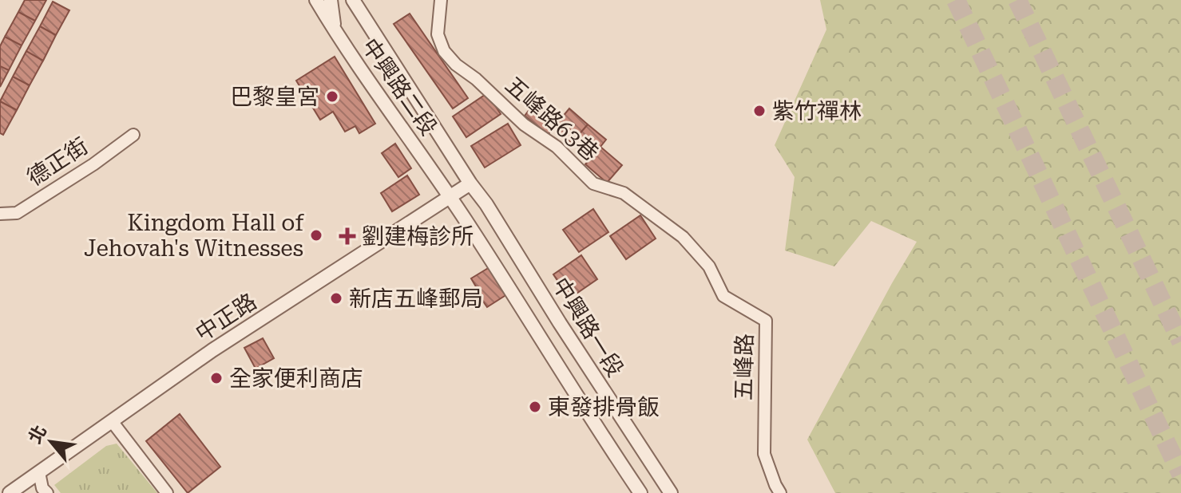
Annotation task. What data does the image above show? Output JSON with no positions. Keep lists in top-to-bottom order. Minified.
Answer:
{"streets":{"street":["中興路二段","五峰路63巷","德正街","中正路","中興路一段","五峰路"]},"crossings":[["中興路二段","中正路"],["中興路二段","中興路一段"],["五峰路63巷","五峰路"],["中正路","中興路一段"]],"places":{"other":["巴黎皇宮","紫竹禪林","Kingdom Hall of Jehovah's Witnesses","新店五峰郵局","全家便利商店","東發排骨飯"],"health":["劉建梅診所"]},"north":"top left"}
